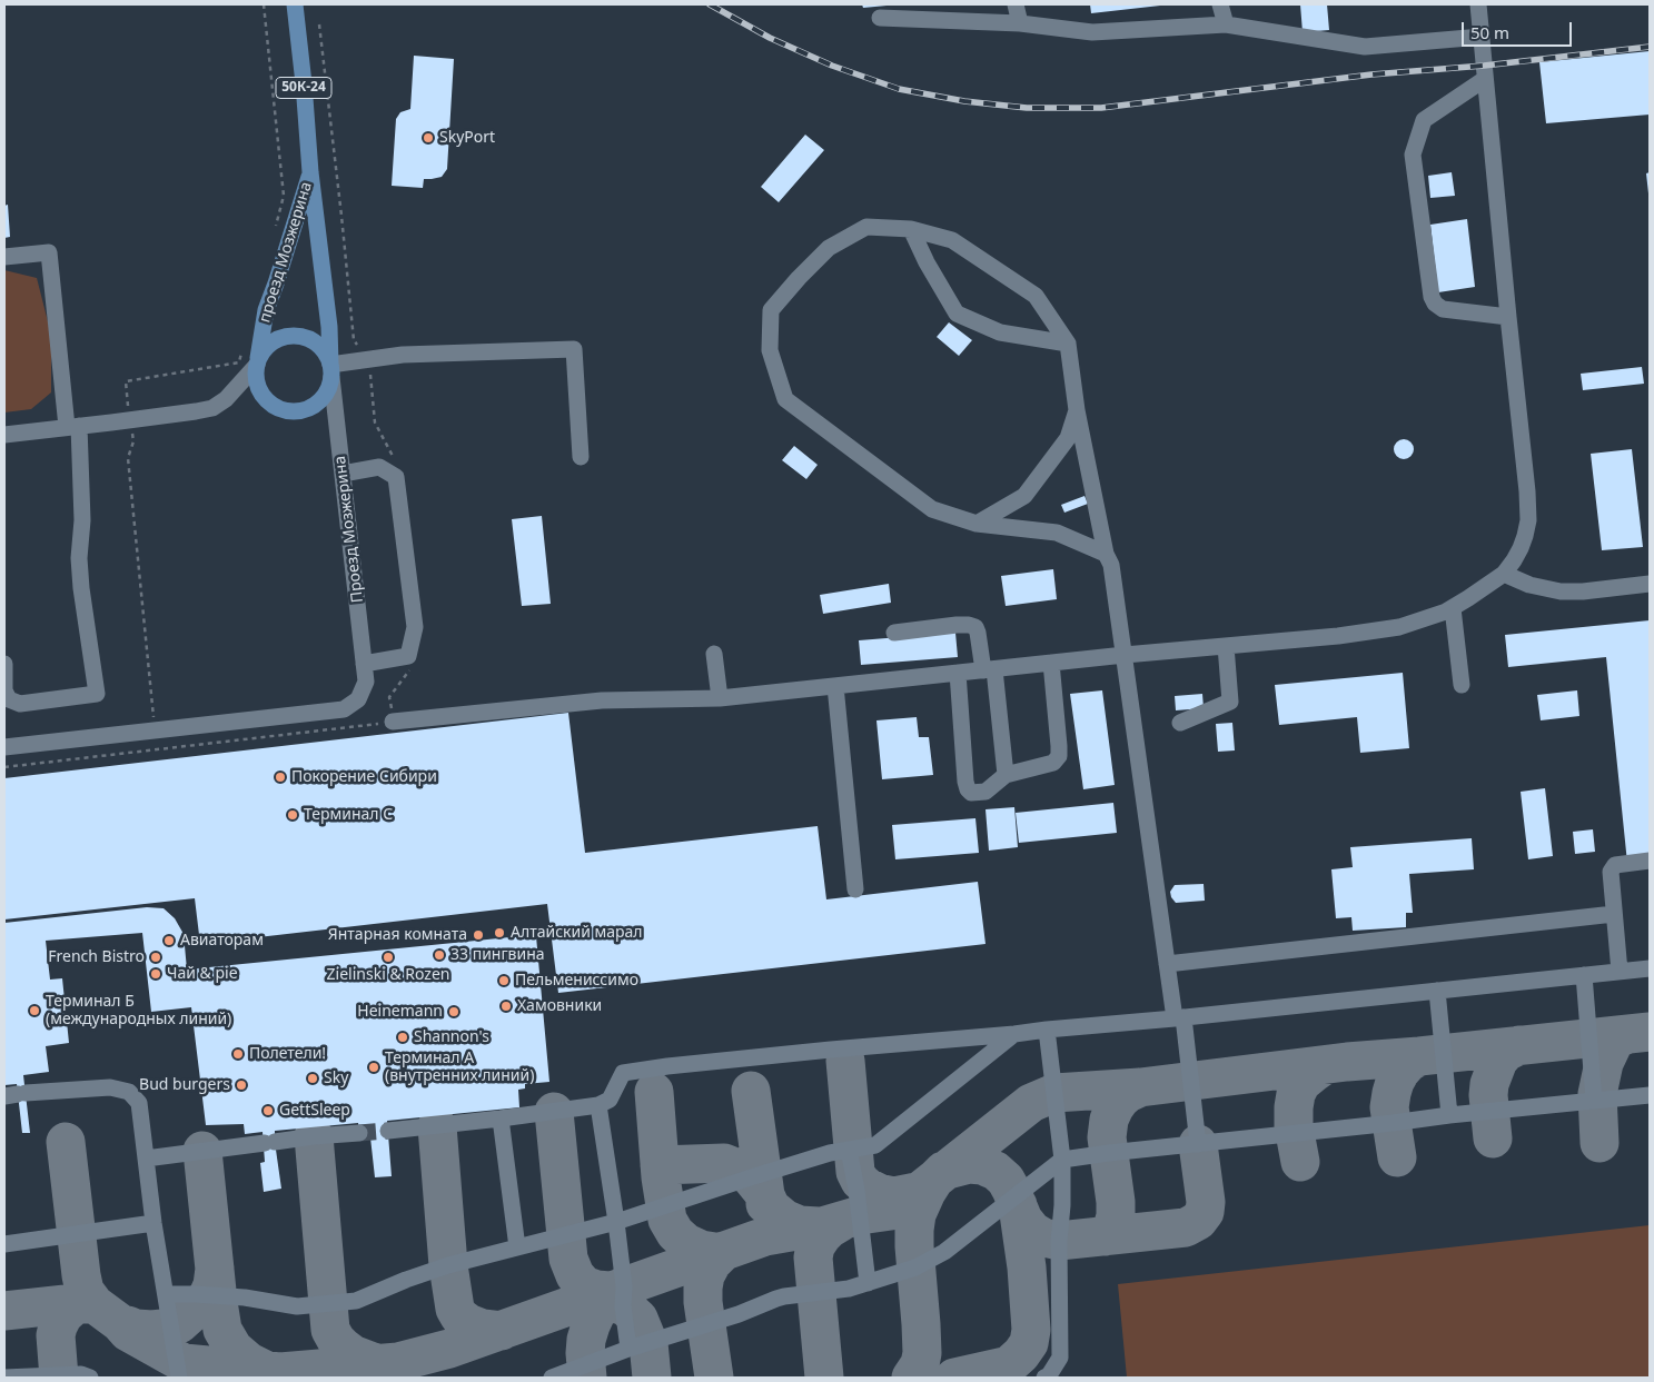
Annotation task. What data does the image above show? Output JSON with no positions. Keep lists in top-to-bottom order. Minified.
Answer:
{"streets":{"main road":["50К-24","проезд Мозжерина","Проезд Мозжерина"]},"crossings":[["проезд Мозжерина","Проезд Мозжерина"]],"places":["SkyPort","Покорение Сибири","Терминал С","Алтайский марал","Янтарная комната","Авиаторам","33 пингвина","French Bistro","Zielinski & Rozen","Чай & pie","Пельмениссимо","Хамовники","Терминал Б (международных линий)","Heinemann","Shannon's","Полетели!","Терминал А (внутренних линий)","Sky","Bud burgers","GettSleep"],"scale_bar":"50 m"}
